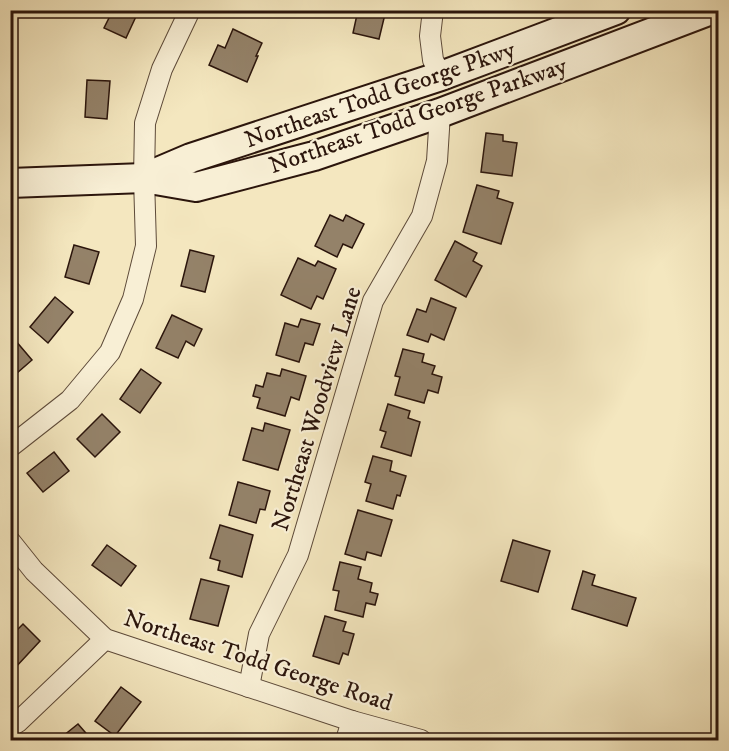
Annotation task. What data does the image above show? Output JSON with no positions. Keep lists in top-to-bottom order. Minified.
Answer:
{"streets":{"main road":["Northeast Todd George Pkwy","Northeast Todd George Parkway"],"street":["Northeast Woodview Lane","Northeast Todd George Road"]},"crossings":[["Northeast Todd George Pkwy","Northeast Todd George Parkway"],["Northeast Todd George Parkway","Northeast Woodview Lane"],["Northeast Woodview Lane","Northeast Todd George Road"]]}
